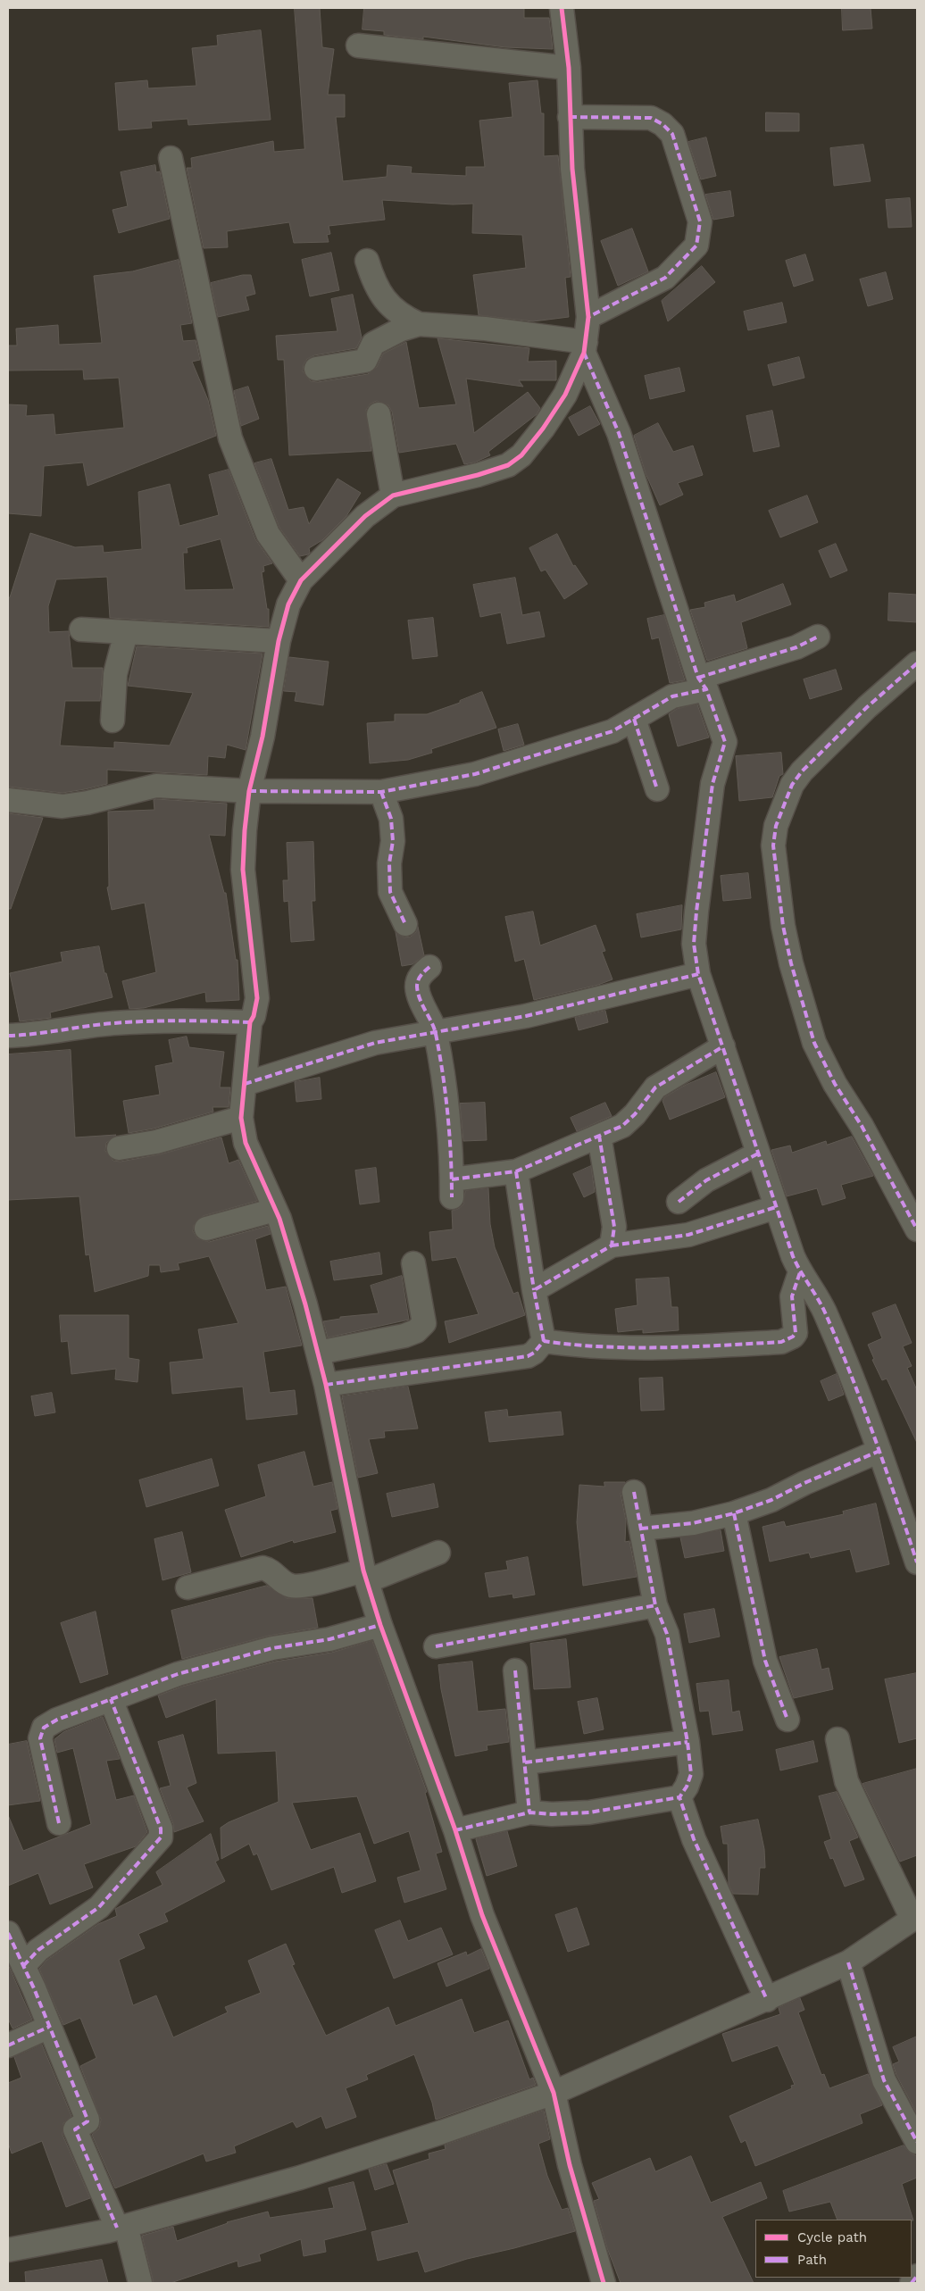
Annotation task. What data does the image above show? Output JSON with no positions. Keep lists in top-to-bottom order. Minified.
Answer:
{"legend":["Cycle path","Path"]}
